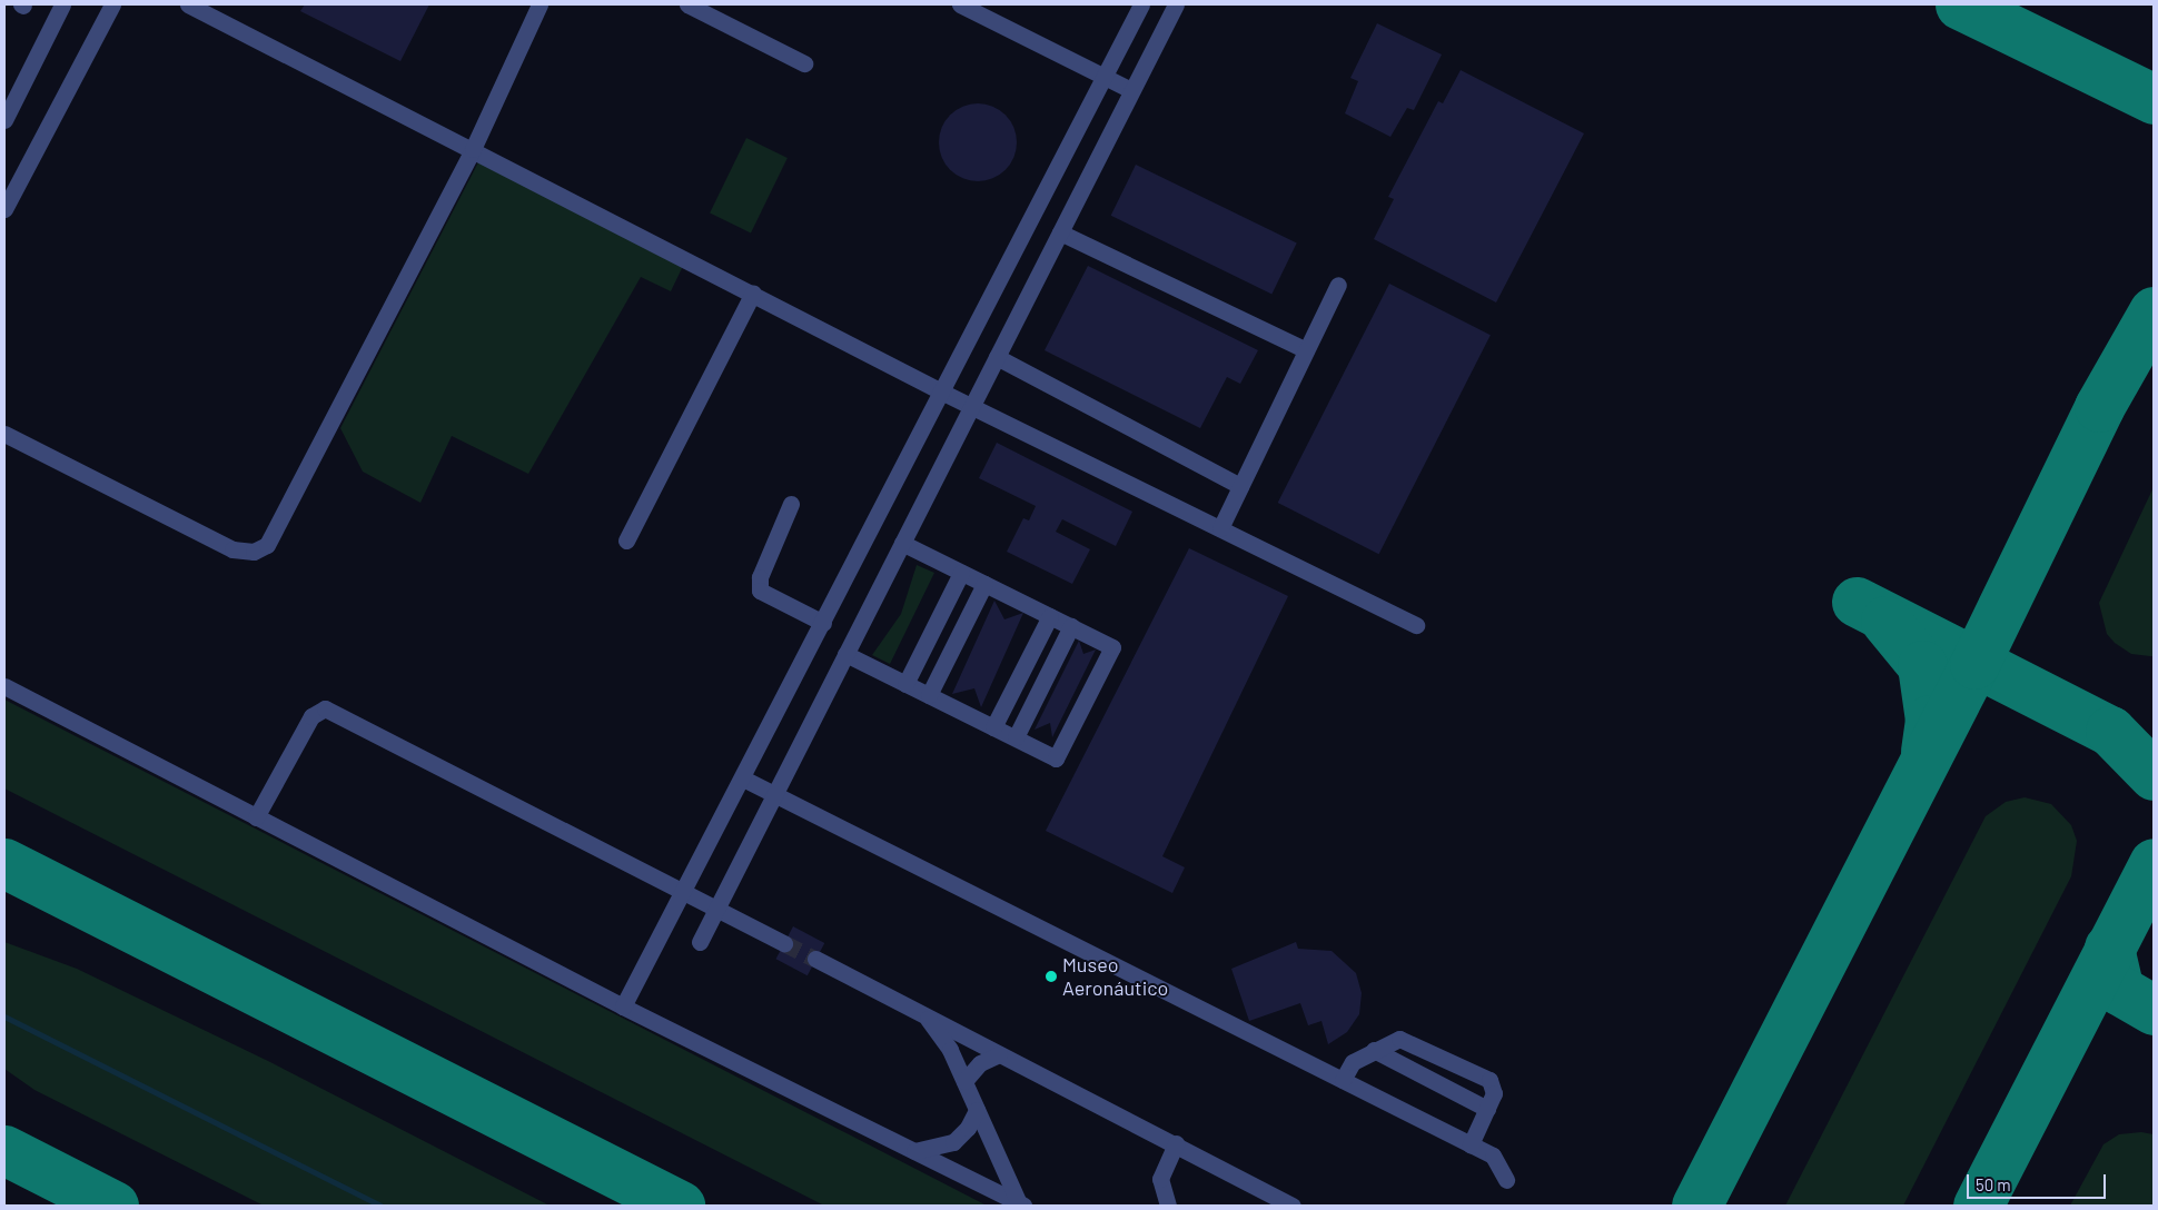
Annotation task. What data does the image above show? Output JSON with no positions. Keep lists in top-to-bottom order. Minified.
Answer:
{"places":["Museo Aeronáutico"],"scale_bar":"50 m"}
